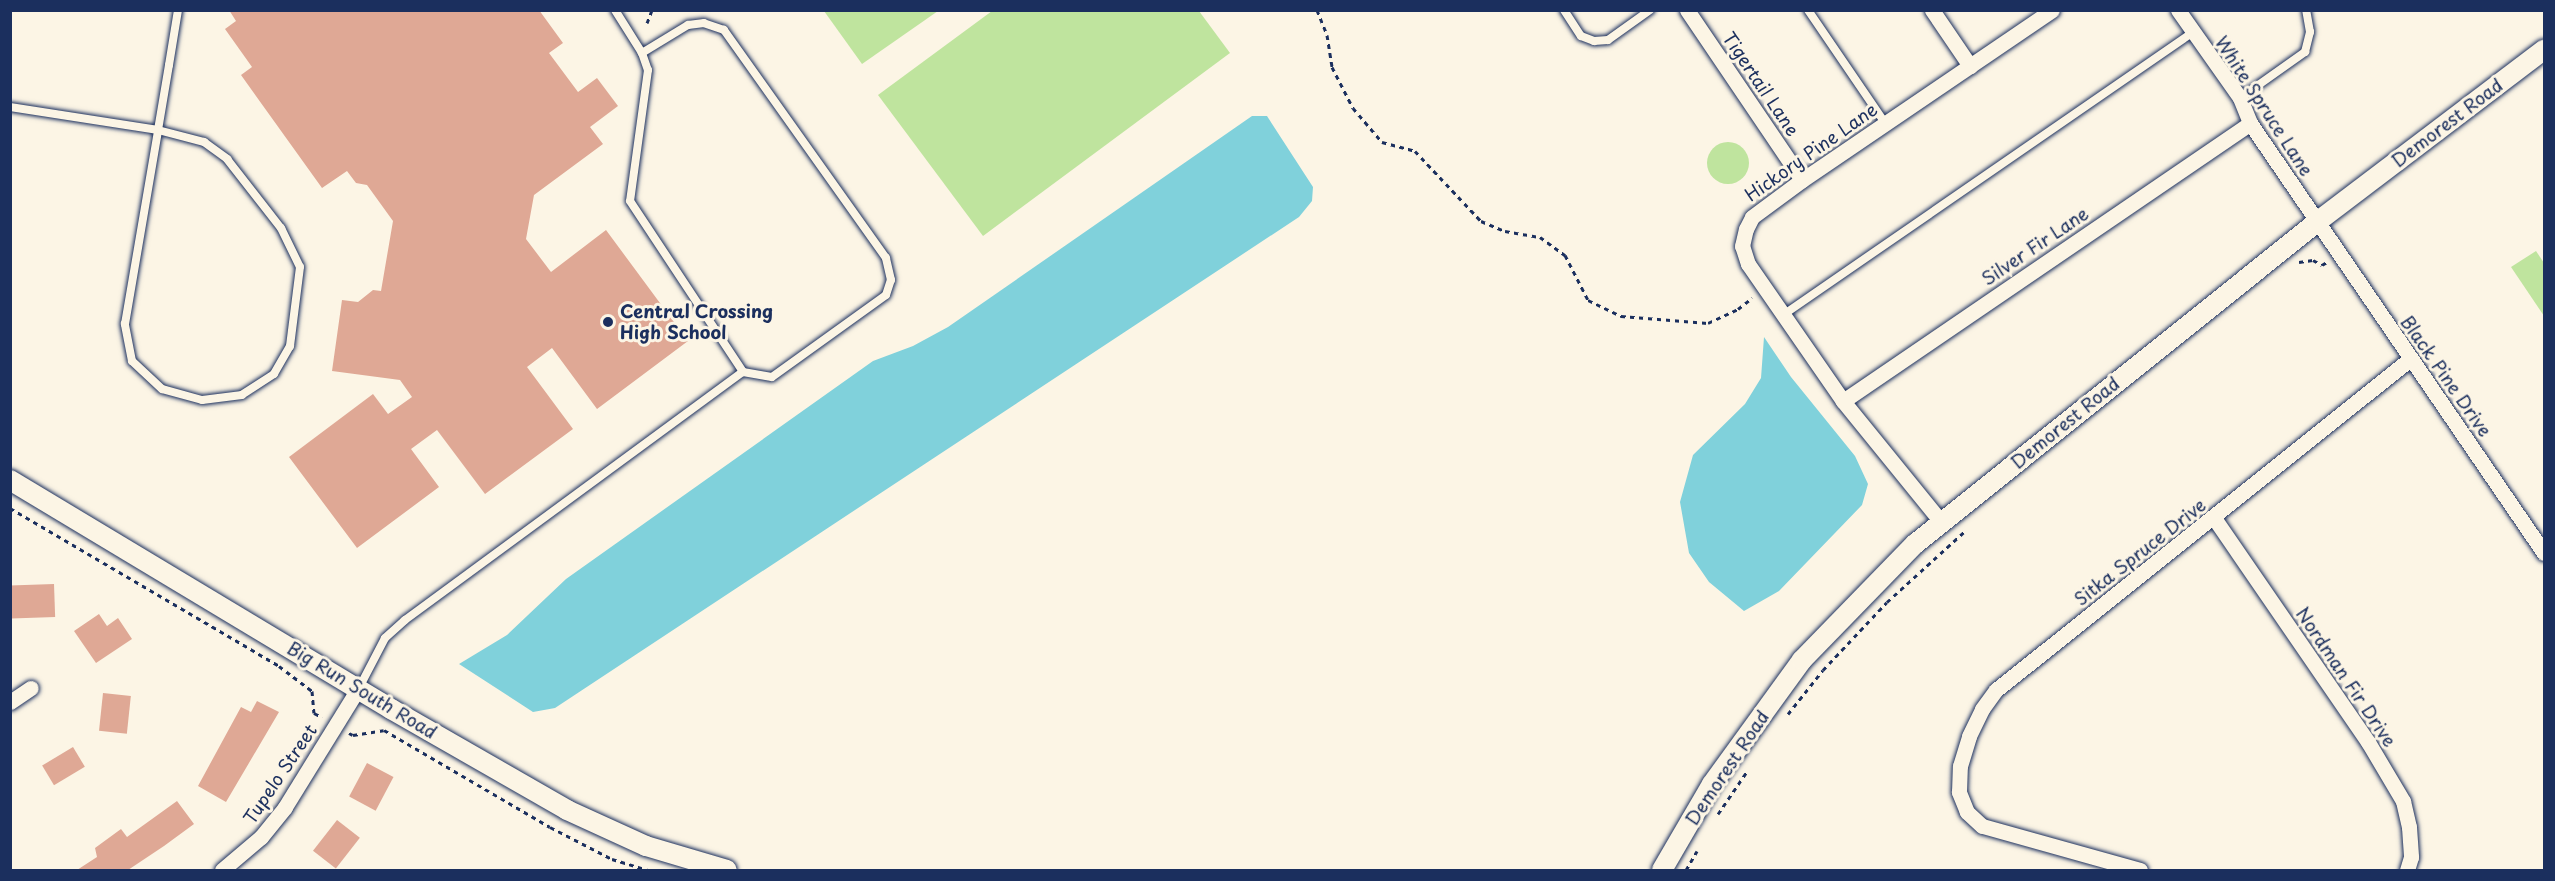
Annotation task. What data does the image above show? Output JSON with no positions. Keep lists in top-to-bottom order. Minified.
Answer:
{"streets":{"street":["Tigertail Lane","White Spruce Lane","Demorest Road","Hickory Pine Lane","Silver Fir Lane","Black Pine Drive","Sitka Spruce Drive","Nordman Fir Drive","Big Run South Road","Tupelo Street"]},"crossings":[["Tigertail Lane","Hickory Pine Lane"],["White Spruce Lane","Demorest Road"],["White Spruce Lane","Silver Fir Lane"],["White Spruce Lane","Black Pine Drive"],["Demorest Road","Hickory Pine Lane"],["Demorest Road","Black Pine Drive"],["Hickory Pine Lane","Silver Fir Lane"],["Black Pine Drive","Sitka Spruce Drive"],["Sitka Spruce Drive","Nordman Fir Drive"],["Big Run South Road","Tupelo Street"]],"places":["Central Crossing High School"]}
